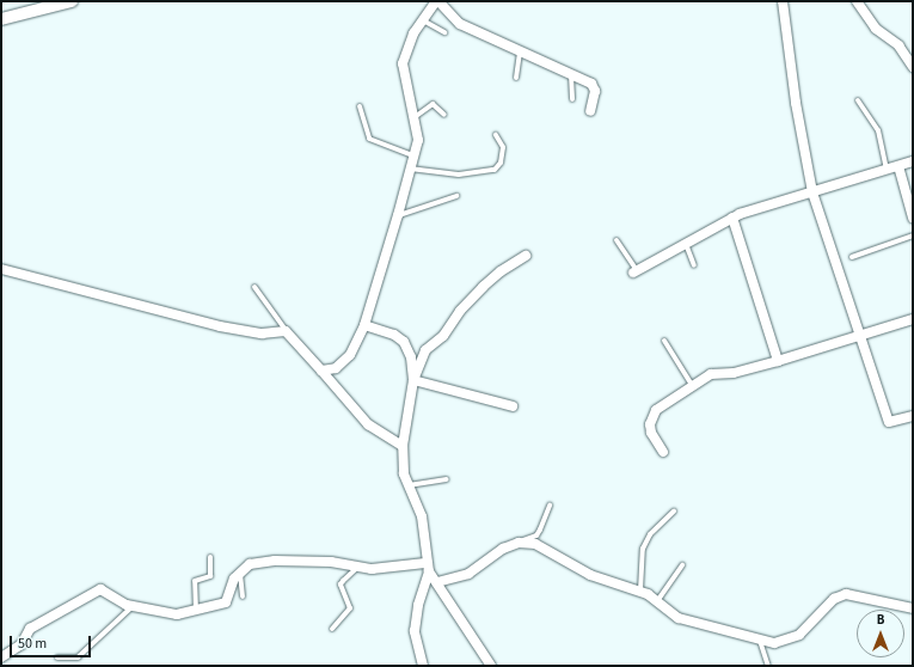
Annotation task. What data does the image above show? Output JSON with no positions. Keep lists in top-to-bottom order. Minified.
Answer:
{"scale_bar":"50 m","north":"top"}
